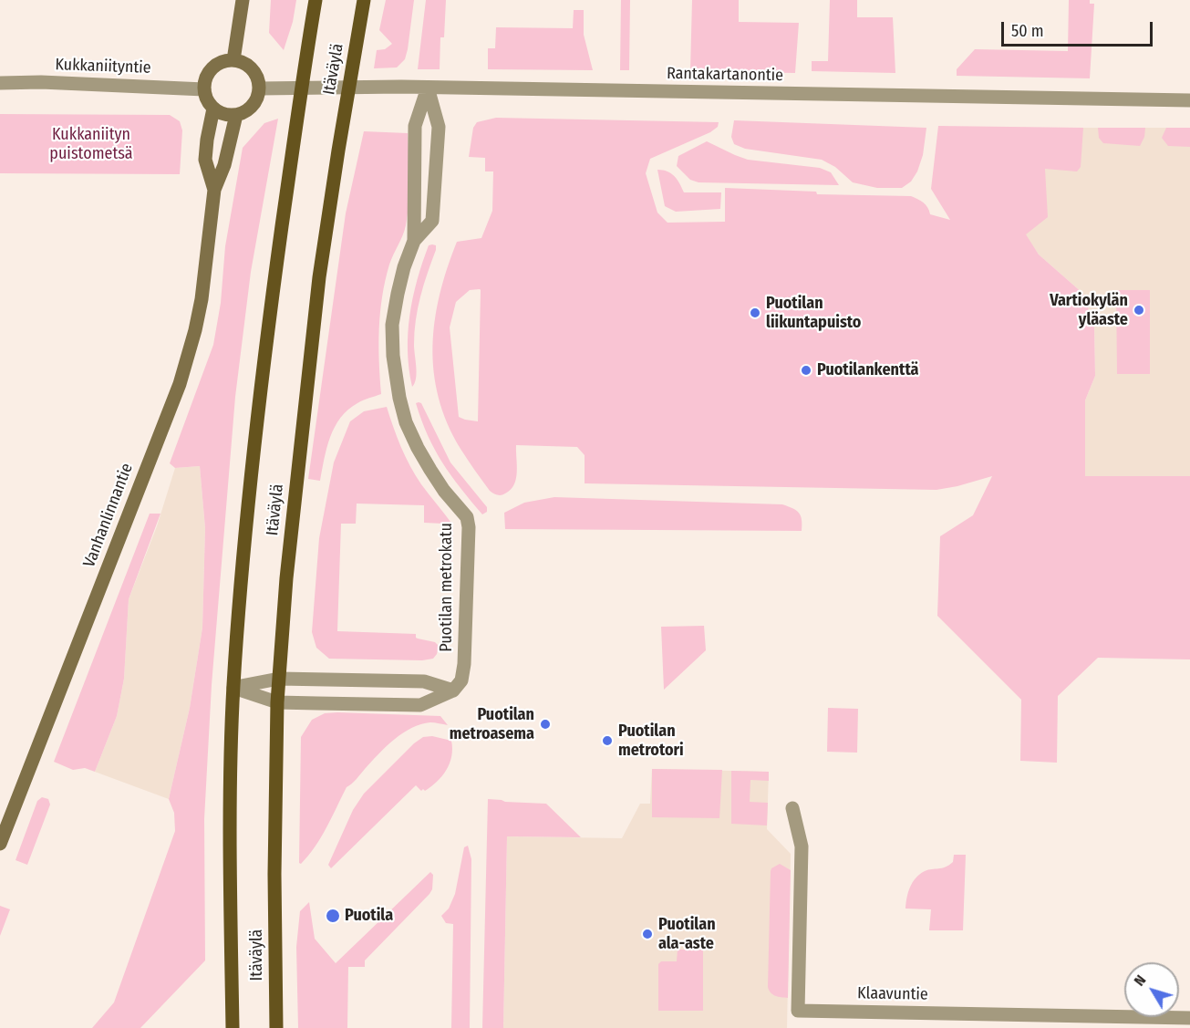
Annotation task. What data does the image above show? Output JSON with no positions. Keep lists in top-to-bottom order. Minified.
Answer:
{"streets":{"main road":["Itäväylä","Vanhanlinnantie"],"street":["Kukkaniityntie","Rantakartanontie","Puotilan metrokatu","Klaavuntie"]},"crossings":[["Kukkaniityntie","Rantakartanontie"],["Kukkaniityntie","Vanhanlinnantie"],["Rantakartanontie","Vanhanlinnantie"],["Rantakartanontie","Puotilan metrokatu"]],"parks":["Kukkaniityn puistometsä"],"places":["Vartiokylän yläaste","Puotilan liikuntapuisto","Puotilankenttä","Puotilan metroasema","Puotilan metrotori","Puotila","Puotilan ala-aste"],"scale_bar":"50 m","north":"top left"}
